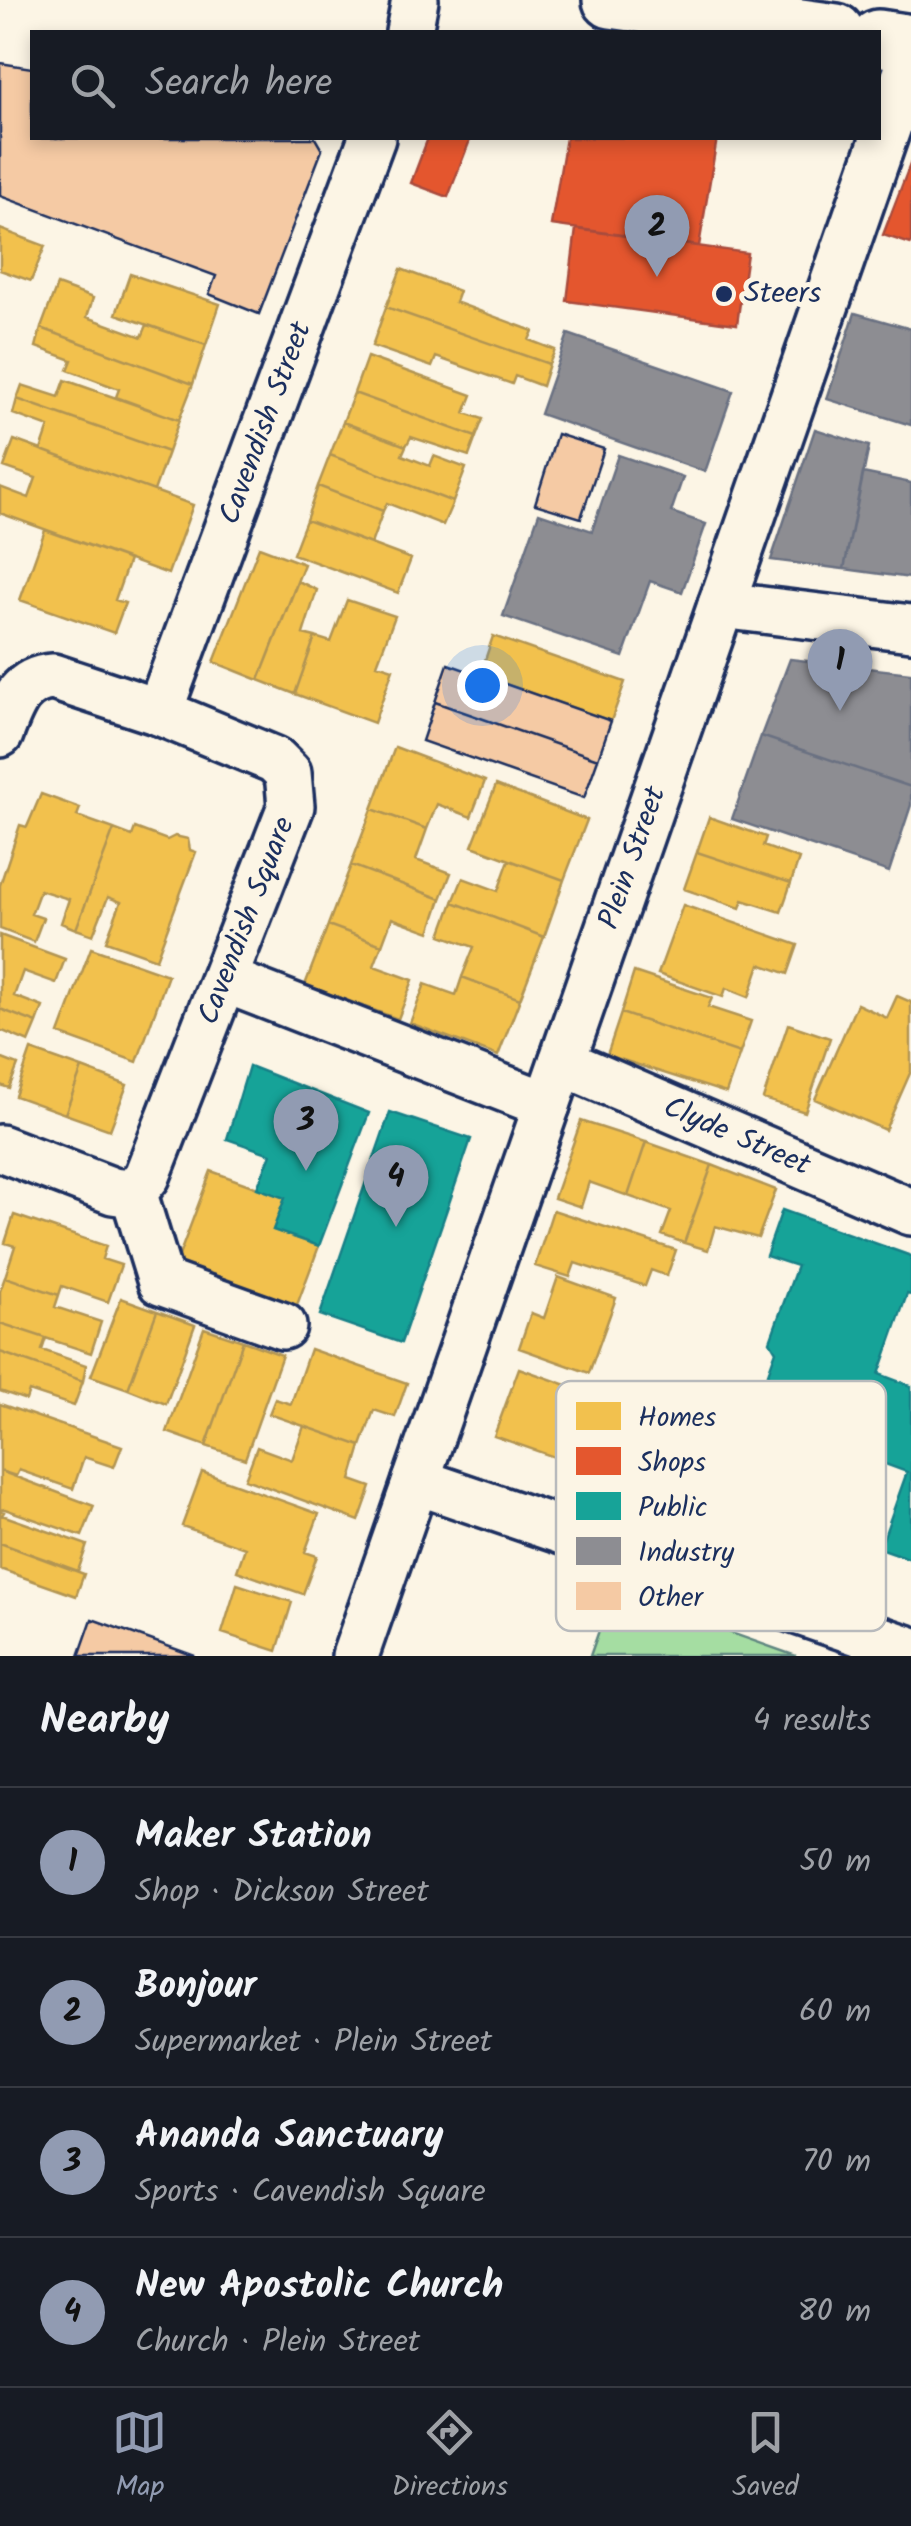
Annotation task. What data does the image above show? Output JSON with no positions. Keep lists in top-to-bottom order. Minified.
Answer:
{"streets":{"street":["Cavendish Street","Plein Street","Cavendish Square","Clyde Street"]},"crossings":[["Cavendish Street","Cavendish Square"],["Plein Street","Clyde Street"]],"places":["Steers"],"legend":["Homes","Shops","Public","Industry","Other"],"page":{"search":"Search here","pins":["2","1","3","4"],"heading":["Nearby","4 results"],"list":[{"mark":"1","name":"Maker Station","note":"Shop · Dickson Street","value":"50 m"},{"mark":"2","name":"Bonjour","note":"Supermarket · Plein Street","value":"60 m"},{"mark":"3","name":"Ananda Sanctuary","note":"Sports · Cavendish Square","value":"70 m"},{"mark":"4","name":"New Apostolic Church","note":"Church · Plein Street","value":"80 m"}],"nav":["Map","Directions","Saved"]}}
